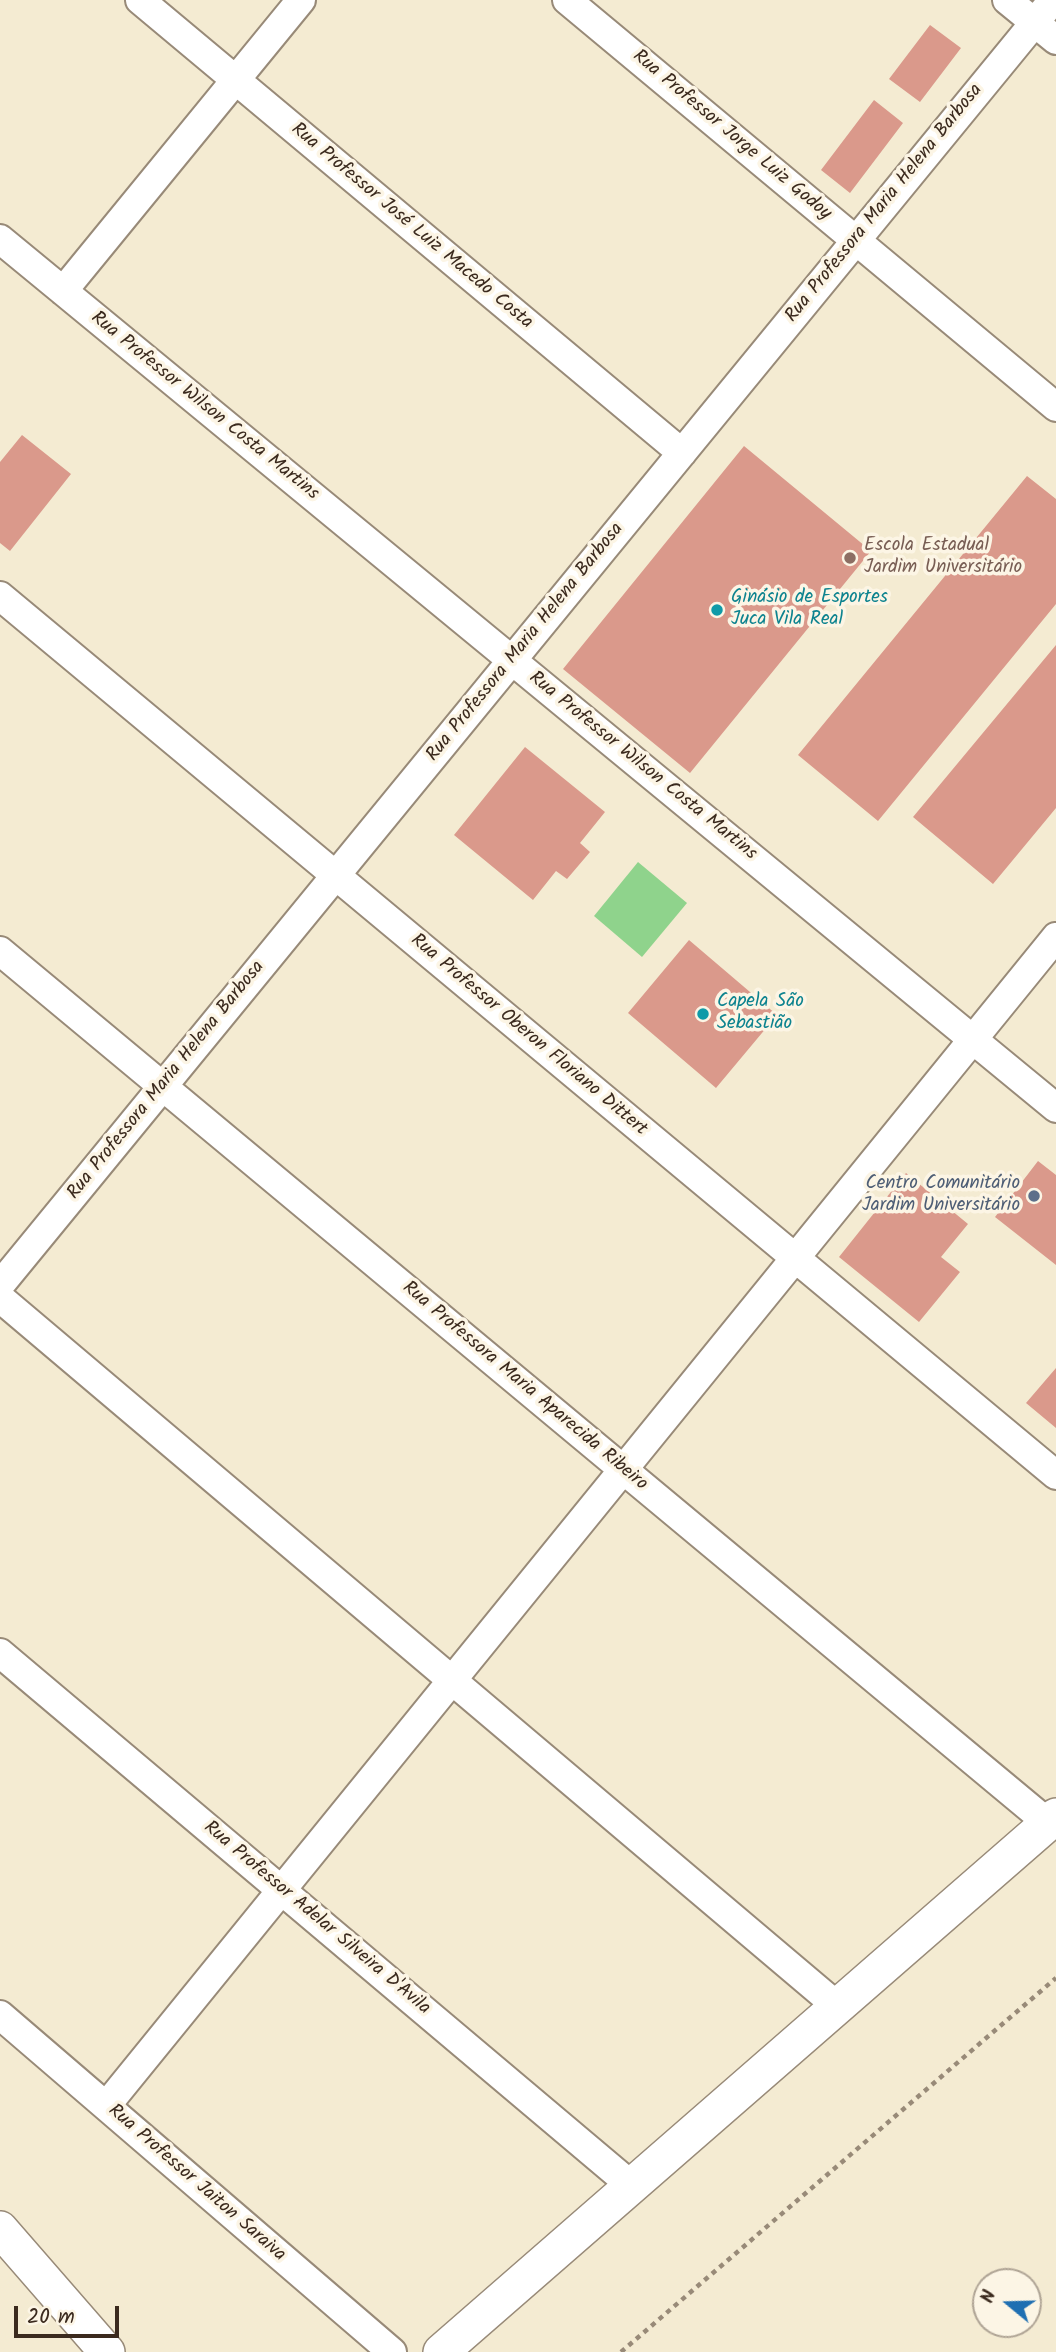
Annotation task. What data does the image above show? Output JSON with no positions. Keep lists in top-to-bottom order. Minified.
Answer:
{"streets":{"street":["Rua Professor Jorge Luiz Godoy","Rua Professora Maria Helena Barbosa","Rua Professor José Luiz Macedo Costa","Rua Professor Wilson Costa Martins","Rua Professor Oberon Floriano Dittert","Rua Professora Maria Aparecida Ribeiro","Rua Professor Adelar Silveira D'Avila","Rua Professor Jaiton Saraiva"]},"crossings":[["Rua Professor Jorge Luiz Godoy","Rua Professora Maria Helena Barbosa"],["Rua Professora Maria Helena Barbosa","Rua Professor José Luiz Macedo Costa"],["Rua Professora Maria Helena Barbosa","Rua Professor Wilson Costa Martins"],["Rua Professora Maria Helena Barbosa","Rua Professor Oberon Floriano Dittert"],["Rua Professora Maria Helena Barbosa","Rua Professora Maria Aparecida Ribeiro"]],"places":["Escola Estadual Jardim Universitário","Ginásio de Esportes Juca Vila Real","Capela São Sebastião","Centro Comunitário Jardim Universitário"],"scale_bar":"20 m","north":"left"}
